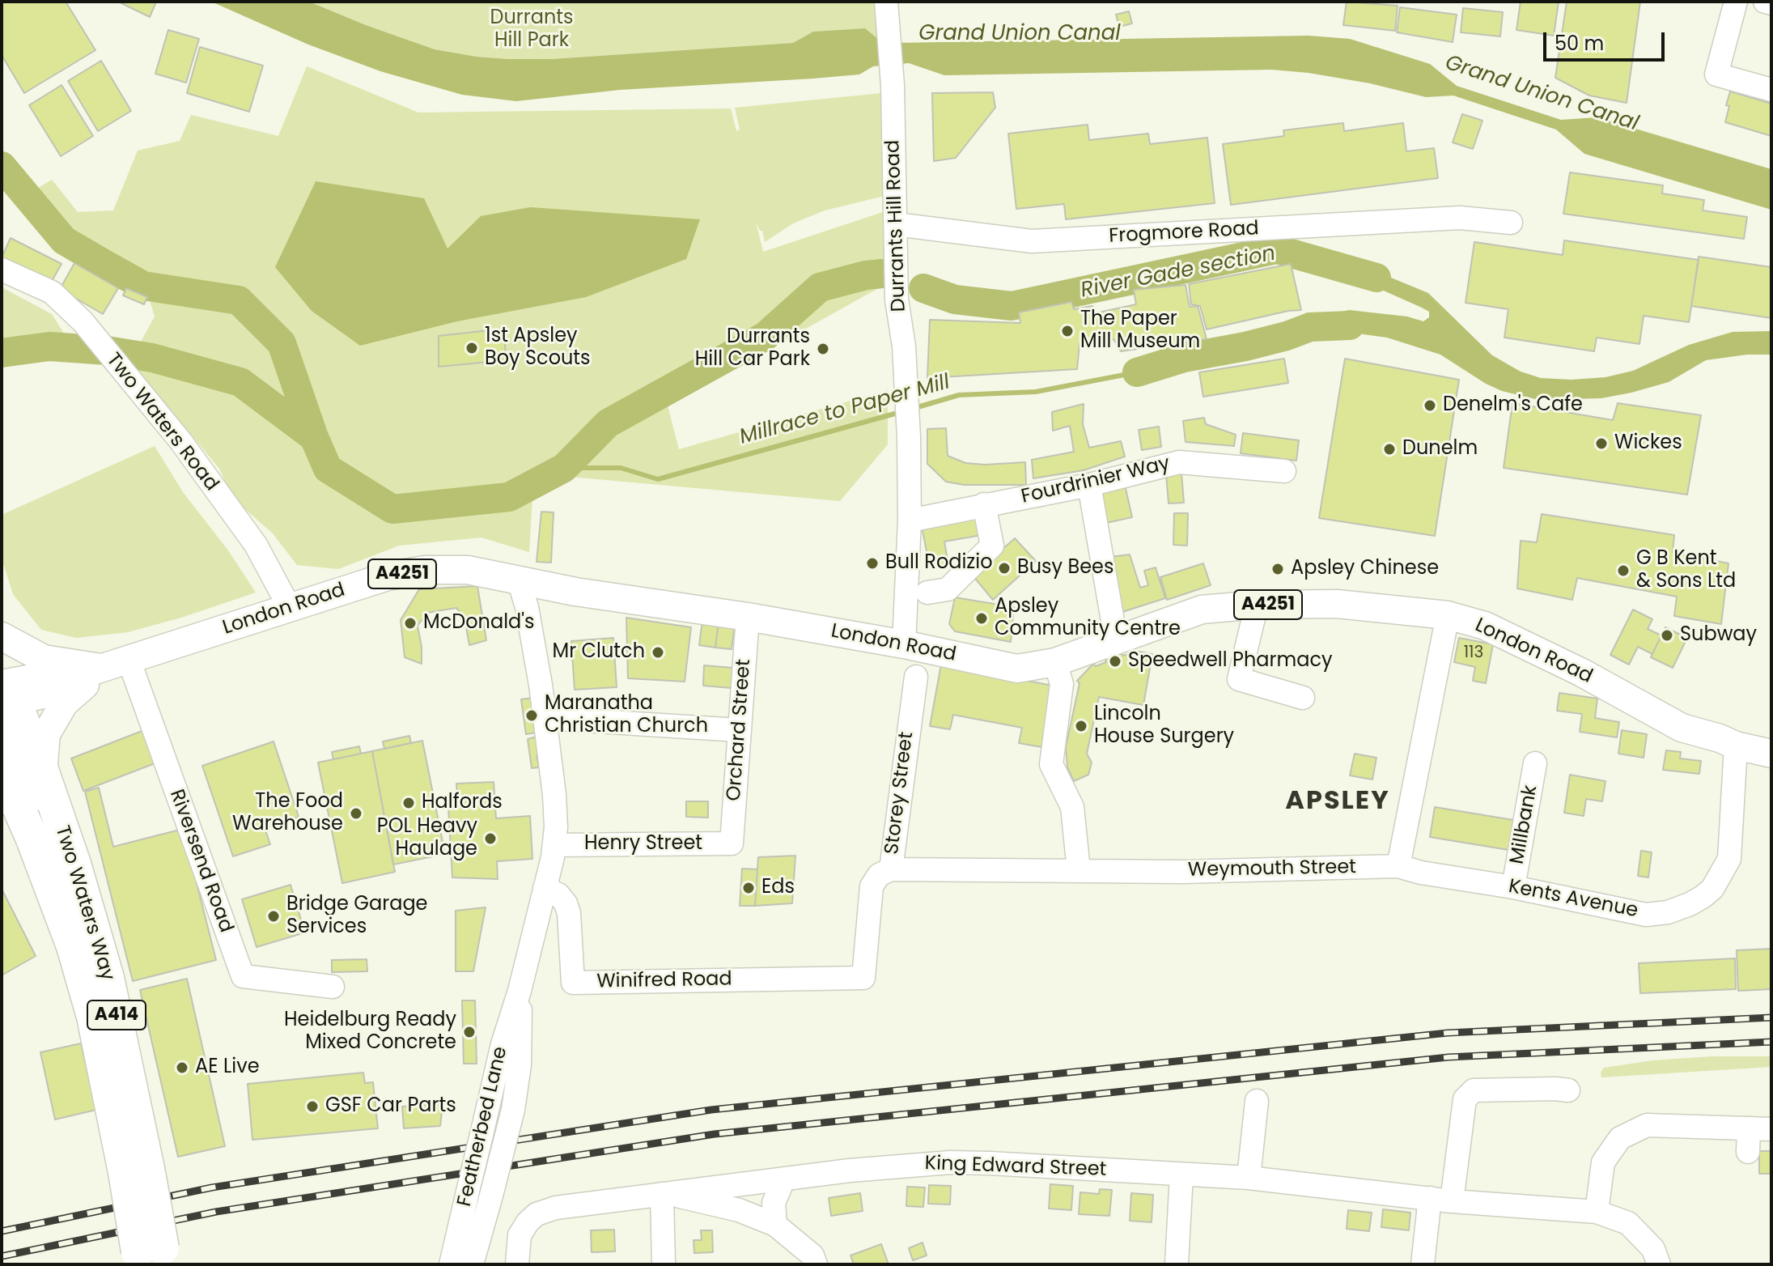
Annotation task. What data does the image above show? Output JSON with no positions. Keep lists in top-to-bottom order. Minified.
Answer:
{"streets":{"highway":["Two Waters Way","A414"],"main road":["A4251","London Road"],"street":["Durrants Hill Road","Frogmore Road","Two Waters Road","Fourdrinier Way","Orchard Street","Storey Street","Millbank","Henry Street","Riversend Road","Weymouth Street","Kents Avenue","Winifred Road","Featherbed Lane","King Edward Street"]},"crossings":[["Durrants Hill Road","Frogmore Road"],["Durrants Hill Road","Fourdrinier Way"],["Durrants Hill Road","London Road"],["Two Waters Road","London Road"],["London Road","Orchard Street"],["London Road","Riversend Road"],["London Road","Kents Avenue"],["London Road","Two Waters Way"],["London Road","Featherbed Lane"],["Orchard Street","Henry Street"],["Storey Street","Weymouth Street"],["Storey Street","Winifred Road"],["Millbank","Kents Avenue"],["Henry Street","Featherbed Lane"],["Weymouth Street","Kents Avenue"],["Winifred Road","Featherbed Lane"]],"districts":["APSLEY"],"water":["Grand Union Canal","River Gade section","Millrace to Paper Mill"],"parks":["Durrants Hill Park"],"places":["The Paper Mill Museum","1st Apsley Boy Scouts","Durrants Hill Car Park","Denelm's Cafe","Wickes","Dunelm","Bull Rodizio","Busy Bees","Apsley Chinese","G B Kent & Sons Ltd","Apsley Community Centre","McDonald's","Subway","Mr Clutch","Speedwell Pharmacy","Maranatha Christian Church","Lincoln House Surgery","Halfords","The Food Warehouse","POL Heavy Haulage","Eds","Bridge Garage Services","Heidelburg Ready Mixed Concrete","AE Live","GSF Car Parts"],"house_numbers":["113"],"scale_bar":"50 m"}
